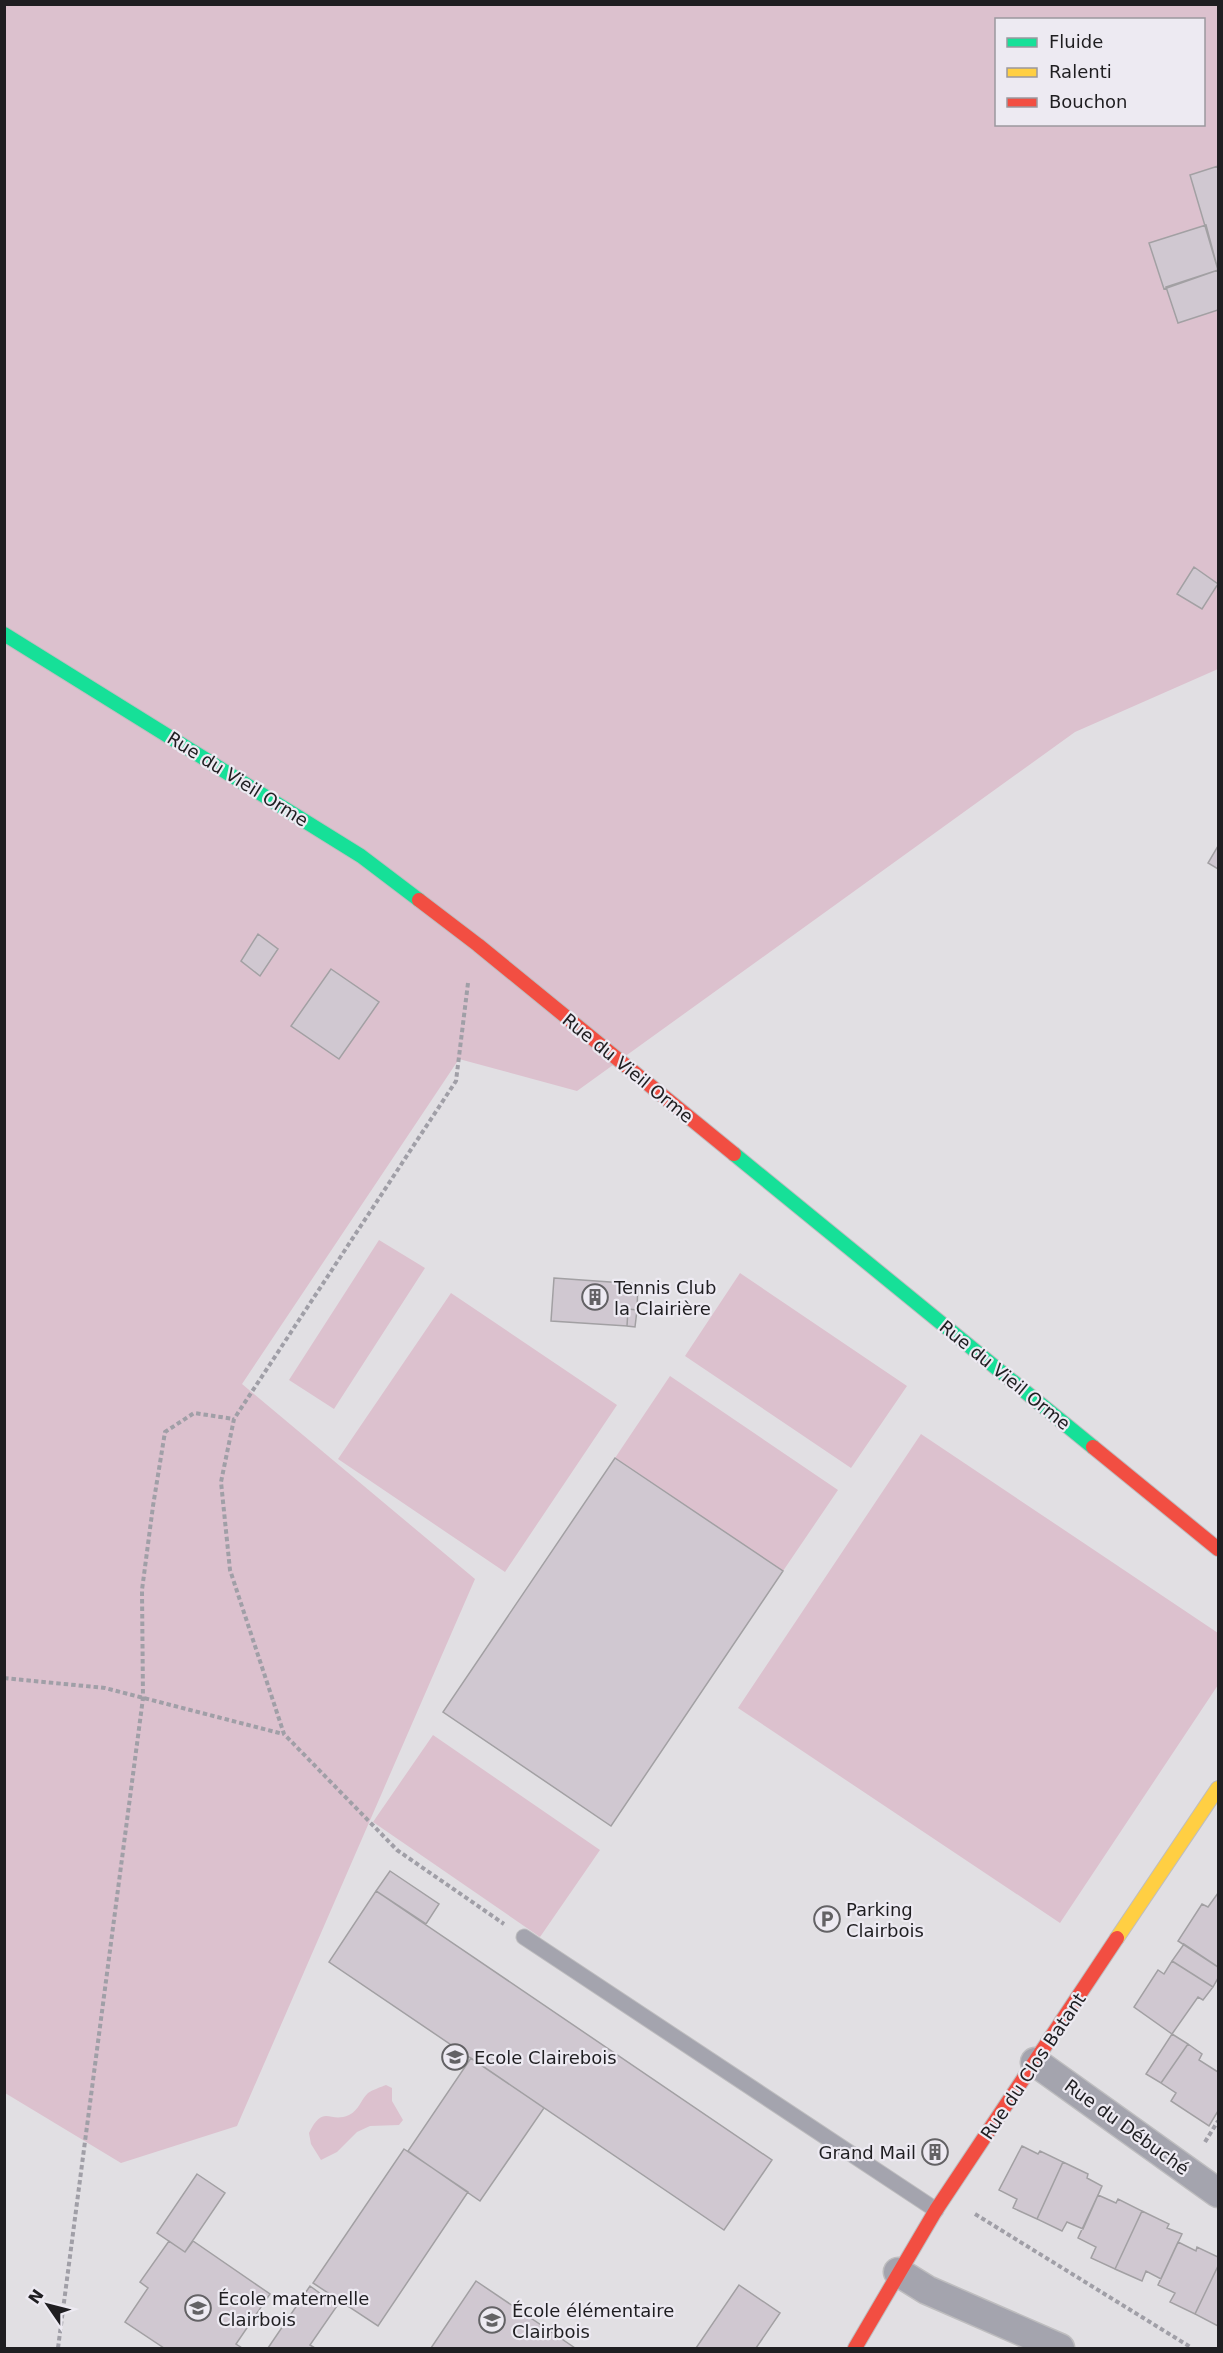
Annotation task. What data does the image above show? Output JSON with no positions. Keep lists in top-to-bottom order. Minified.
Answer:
{"streets":{"street":["Rue du Vieil Orme","Rue du Clos Batant","Rue du Débuché"]},"crossings":[["Rue du Clos Batant","Rue du Débuché"]],"places":{"building":["Tennis Club la Clairière","Grand Mail"],"parking":["Parking Clairbois"],"school or university":["Ecole Clairebois","École maternelle Clairbois","École élémentaire Clairbois"]},"legend":["Fluide","Ralenti","Bouchon"],"north":"top left"}
